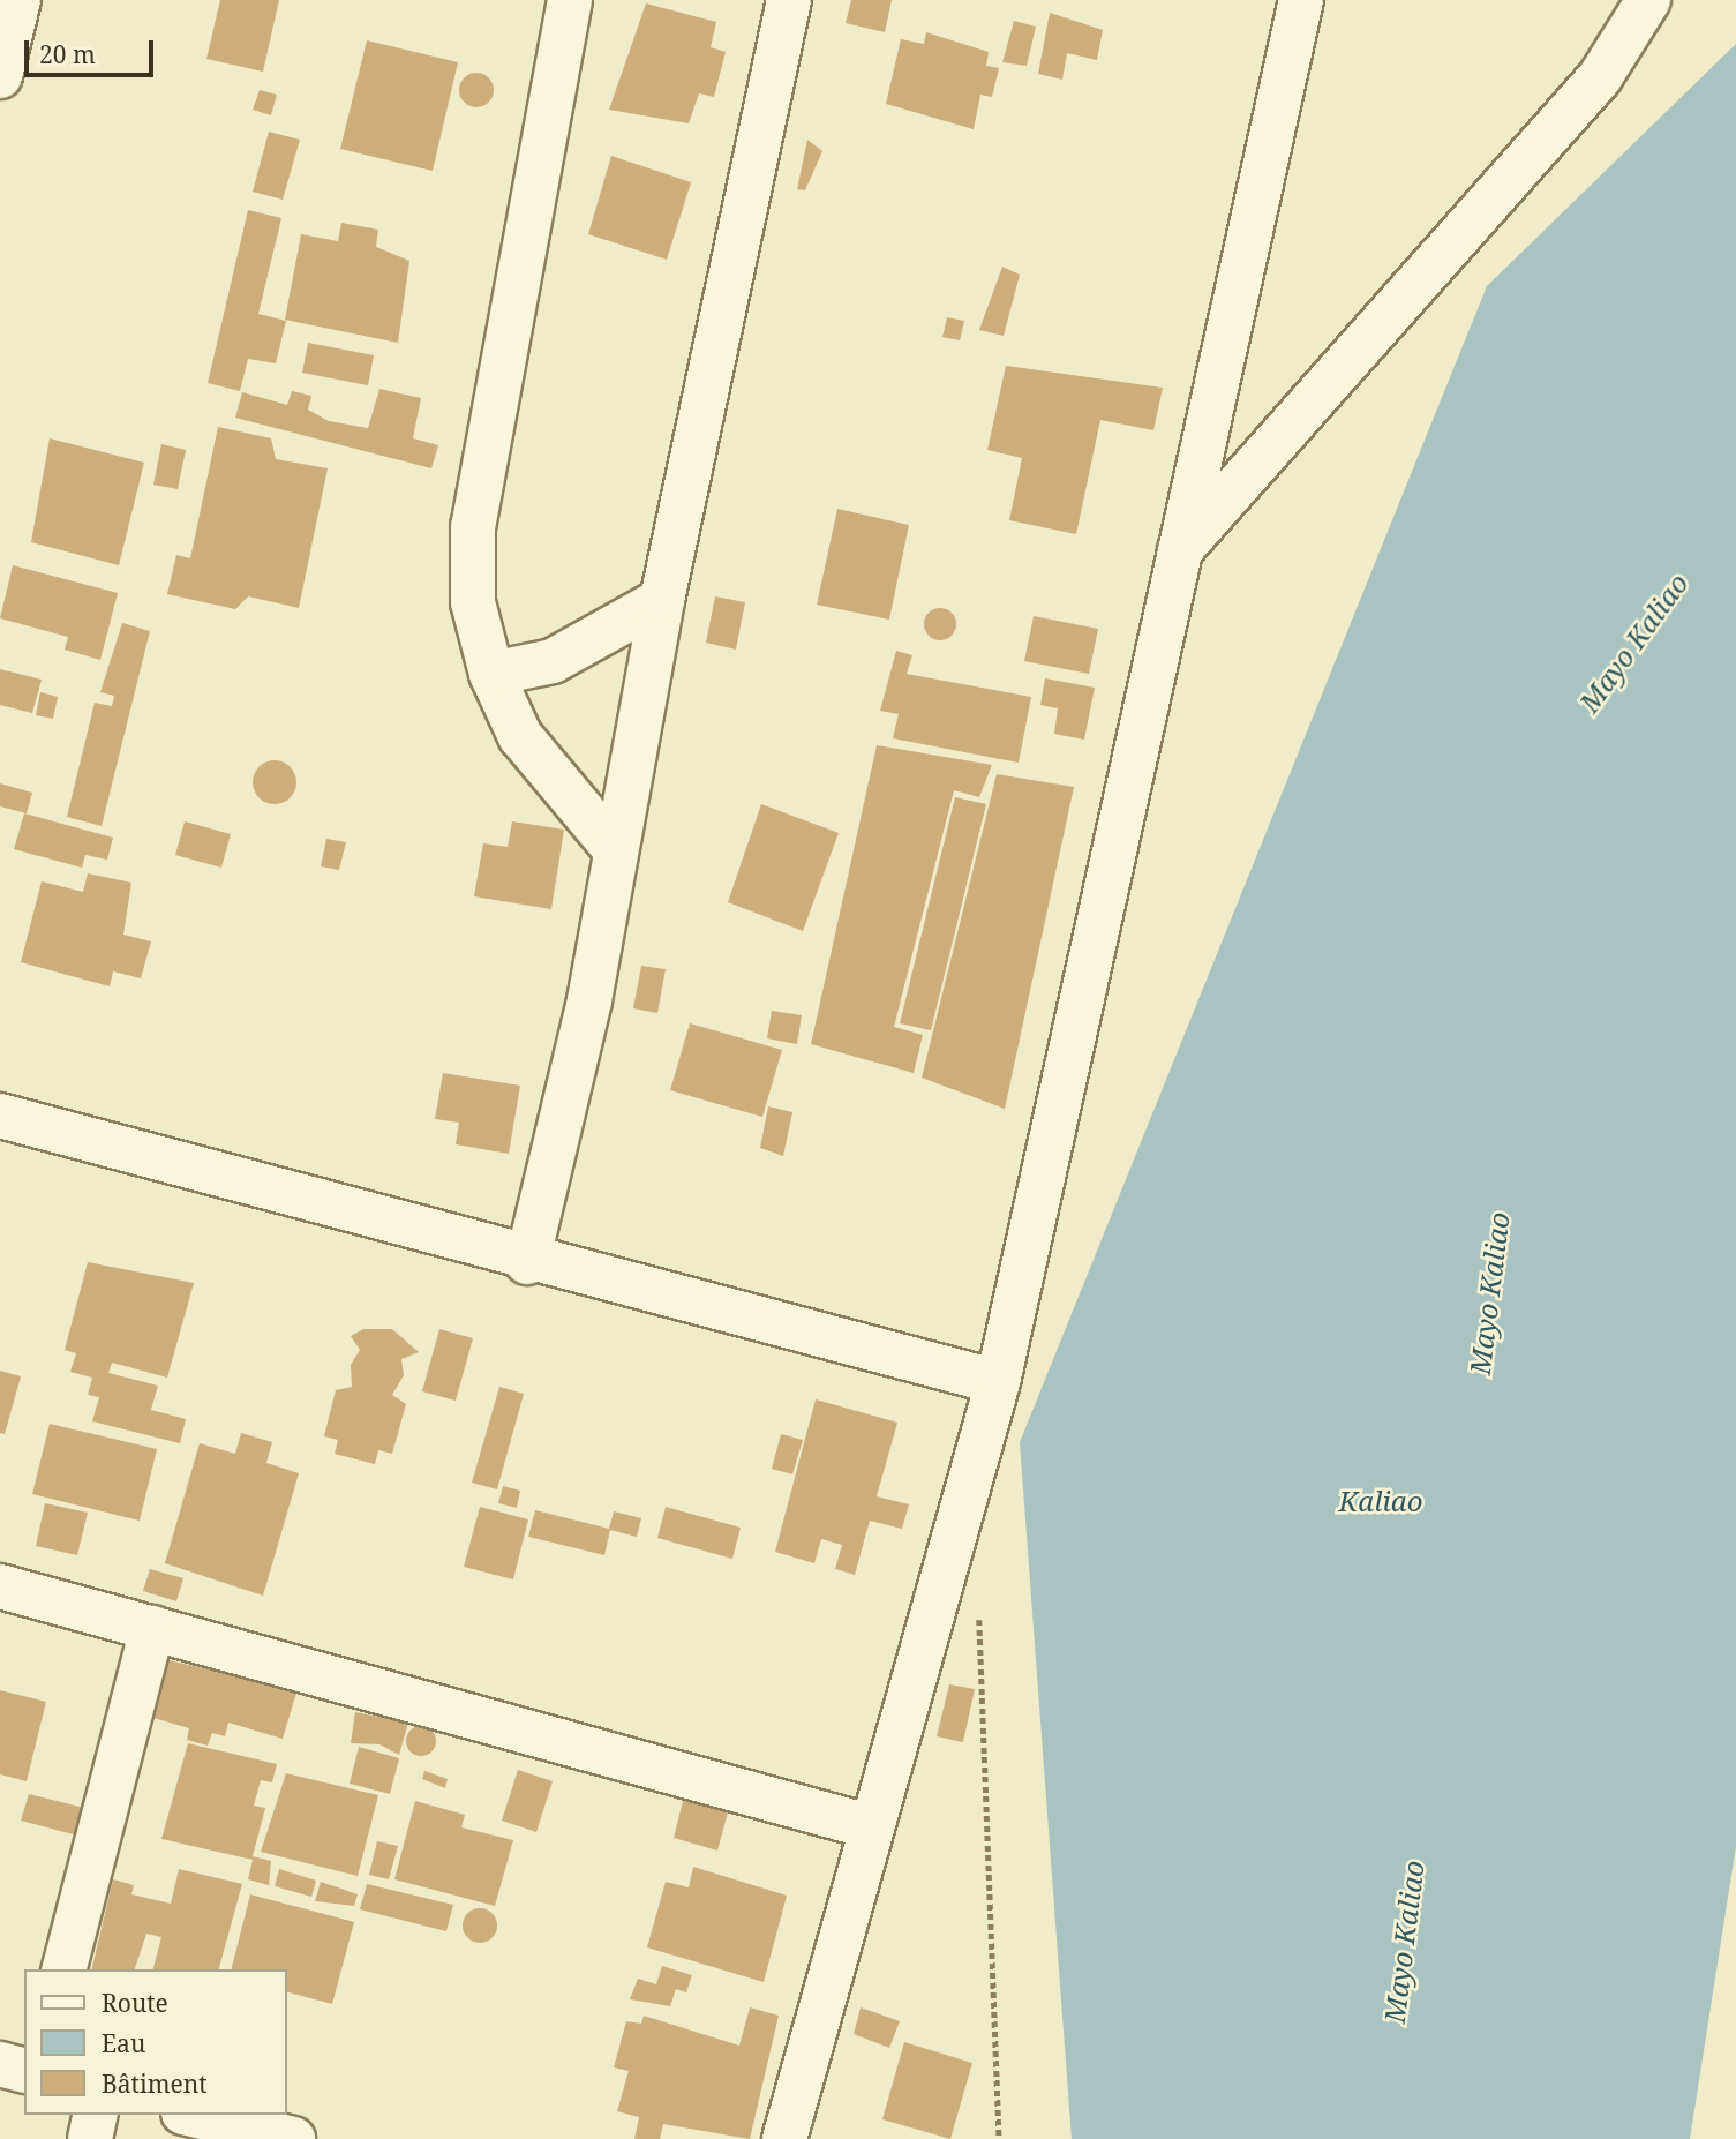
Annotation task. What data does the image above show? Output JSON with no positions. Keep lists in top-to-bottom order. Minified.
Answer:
{"water":["Mayo Kaliao","Kaliao"],"legend":["Route","Eau","Bâtiment"],"scale_bar":"20 m"}
